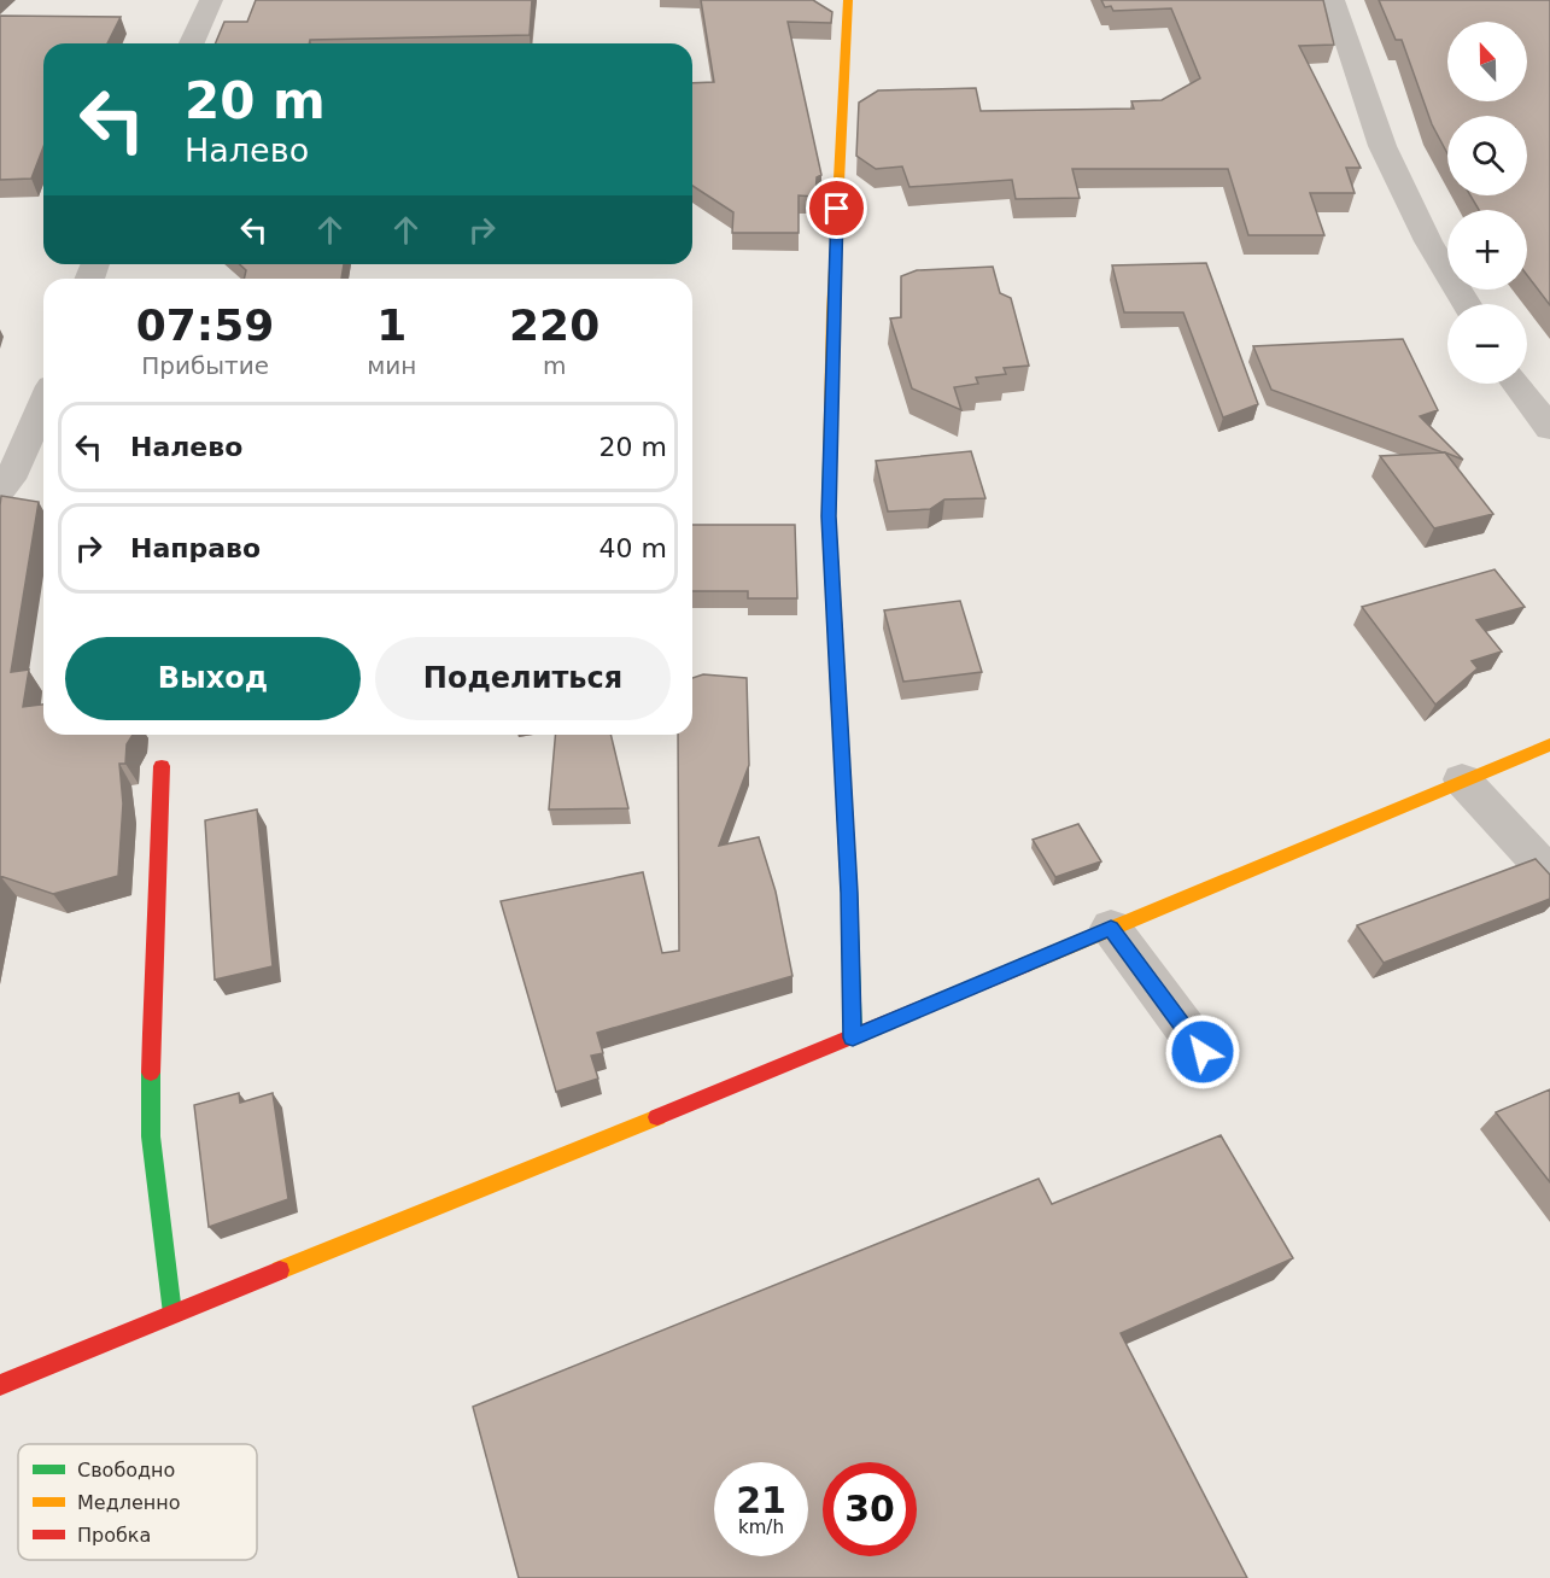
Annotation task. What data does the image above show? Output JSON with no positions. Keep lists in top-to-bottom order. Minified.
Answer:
{"legend":["Свободно","Медленно","Пробка"],"north":"top","page":{"map_buttons":["+","−"],"turn":["20 m","Налево"],"eta":["07:59","Прибытие","1","мин","220","m"],"list":[{"name":"Налево","value":"20 m"},{"name":"Направо","value":"40 m"}],"buttons":["Выход","Поделиться"],"speed":"21 km/h","limit":"30"}}
